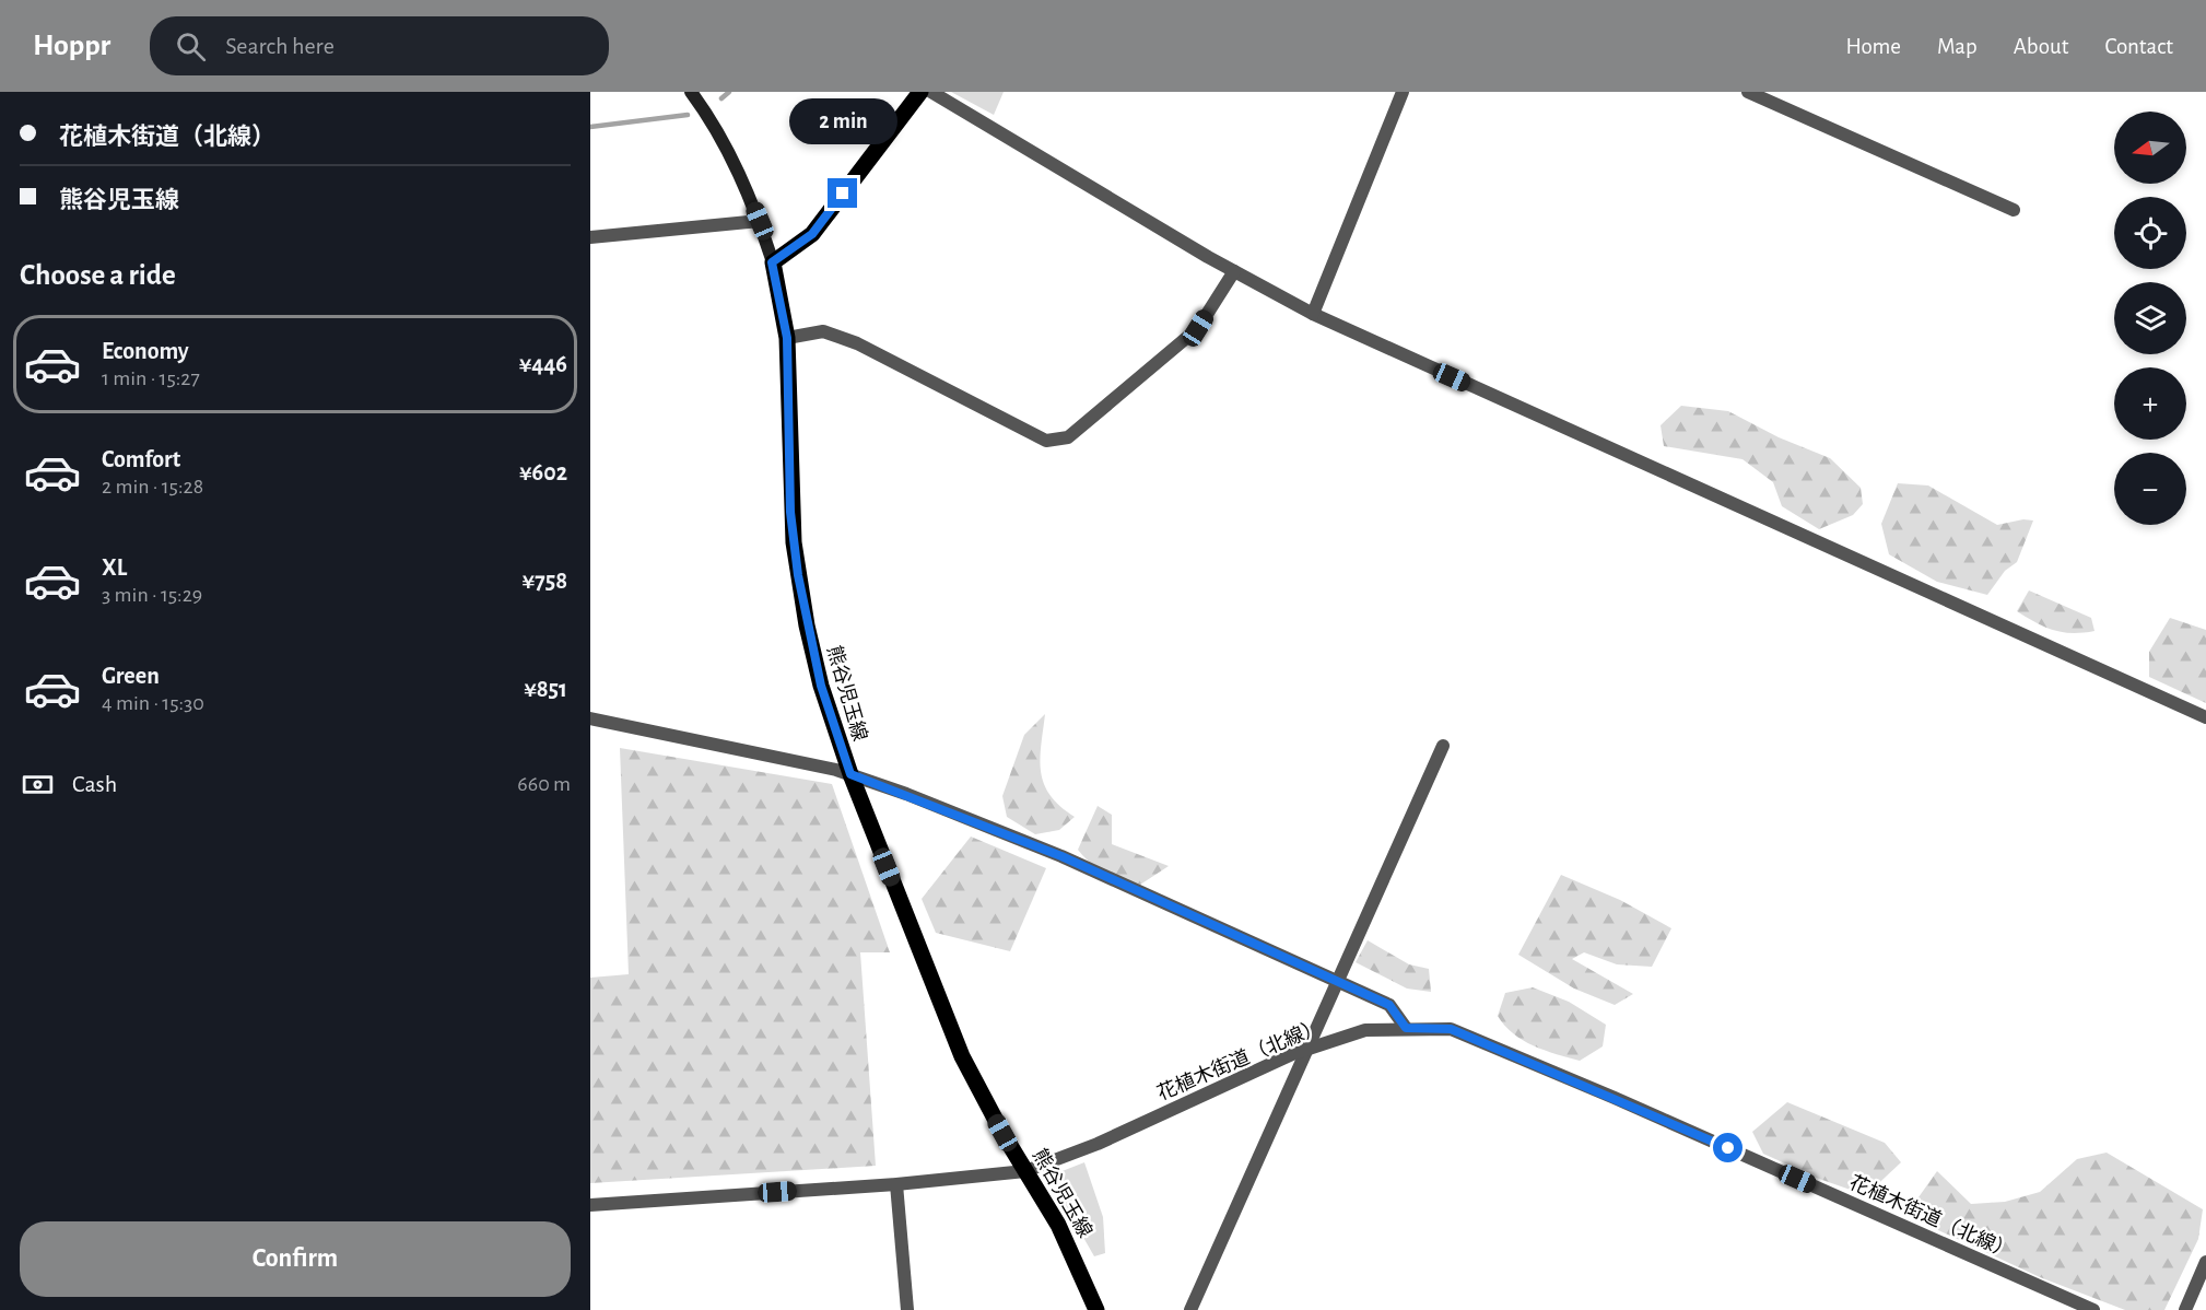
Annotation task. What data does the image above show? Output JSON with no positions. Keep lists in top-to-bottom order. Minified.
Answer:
{"streets":{"main road":["熊谷児玉線"],"street":["花植木街道（北線）"]},"crossings":[["熊谷児玉線","花植木街道（北線）"]],"north":"left","page":{"header":"Hoppr","search":"Search here","nav":["Home","Map","About","Contact"],"banner":["花植木街道（北線）","熊谷児玉線"],"bubble":"2 min","map_buttons":["+","−"],"heading":"Choose a ride","list":[{"name":"Economy","note":"1 min · 15:27","value":"¥446"},{"name":"Comfort","note":"2 min · 15:28","value":"¥602"},{"name":"XL","note":"3 min · 15:29","value":"¥758"},{"name":"Green","note":"4 min · 15:30","value":"¥851"}],"pay":["Cash","660 m"],"buttons":"Confirm"}}
